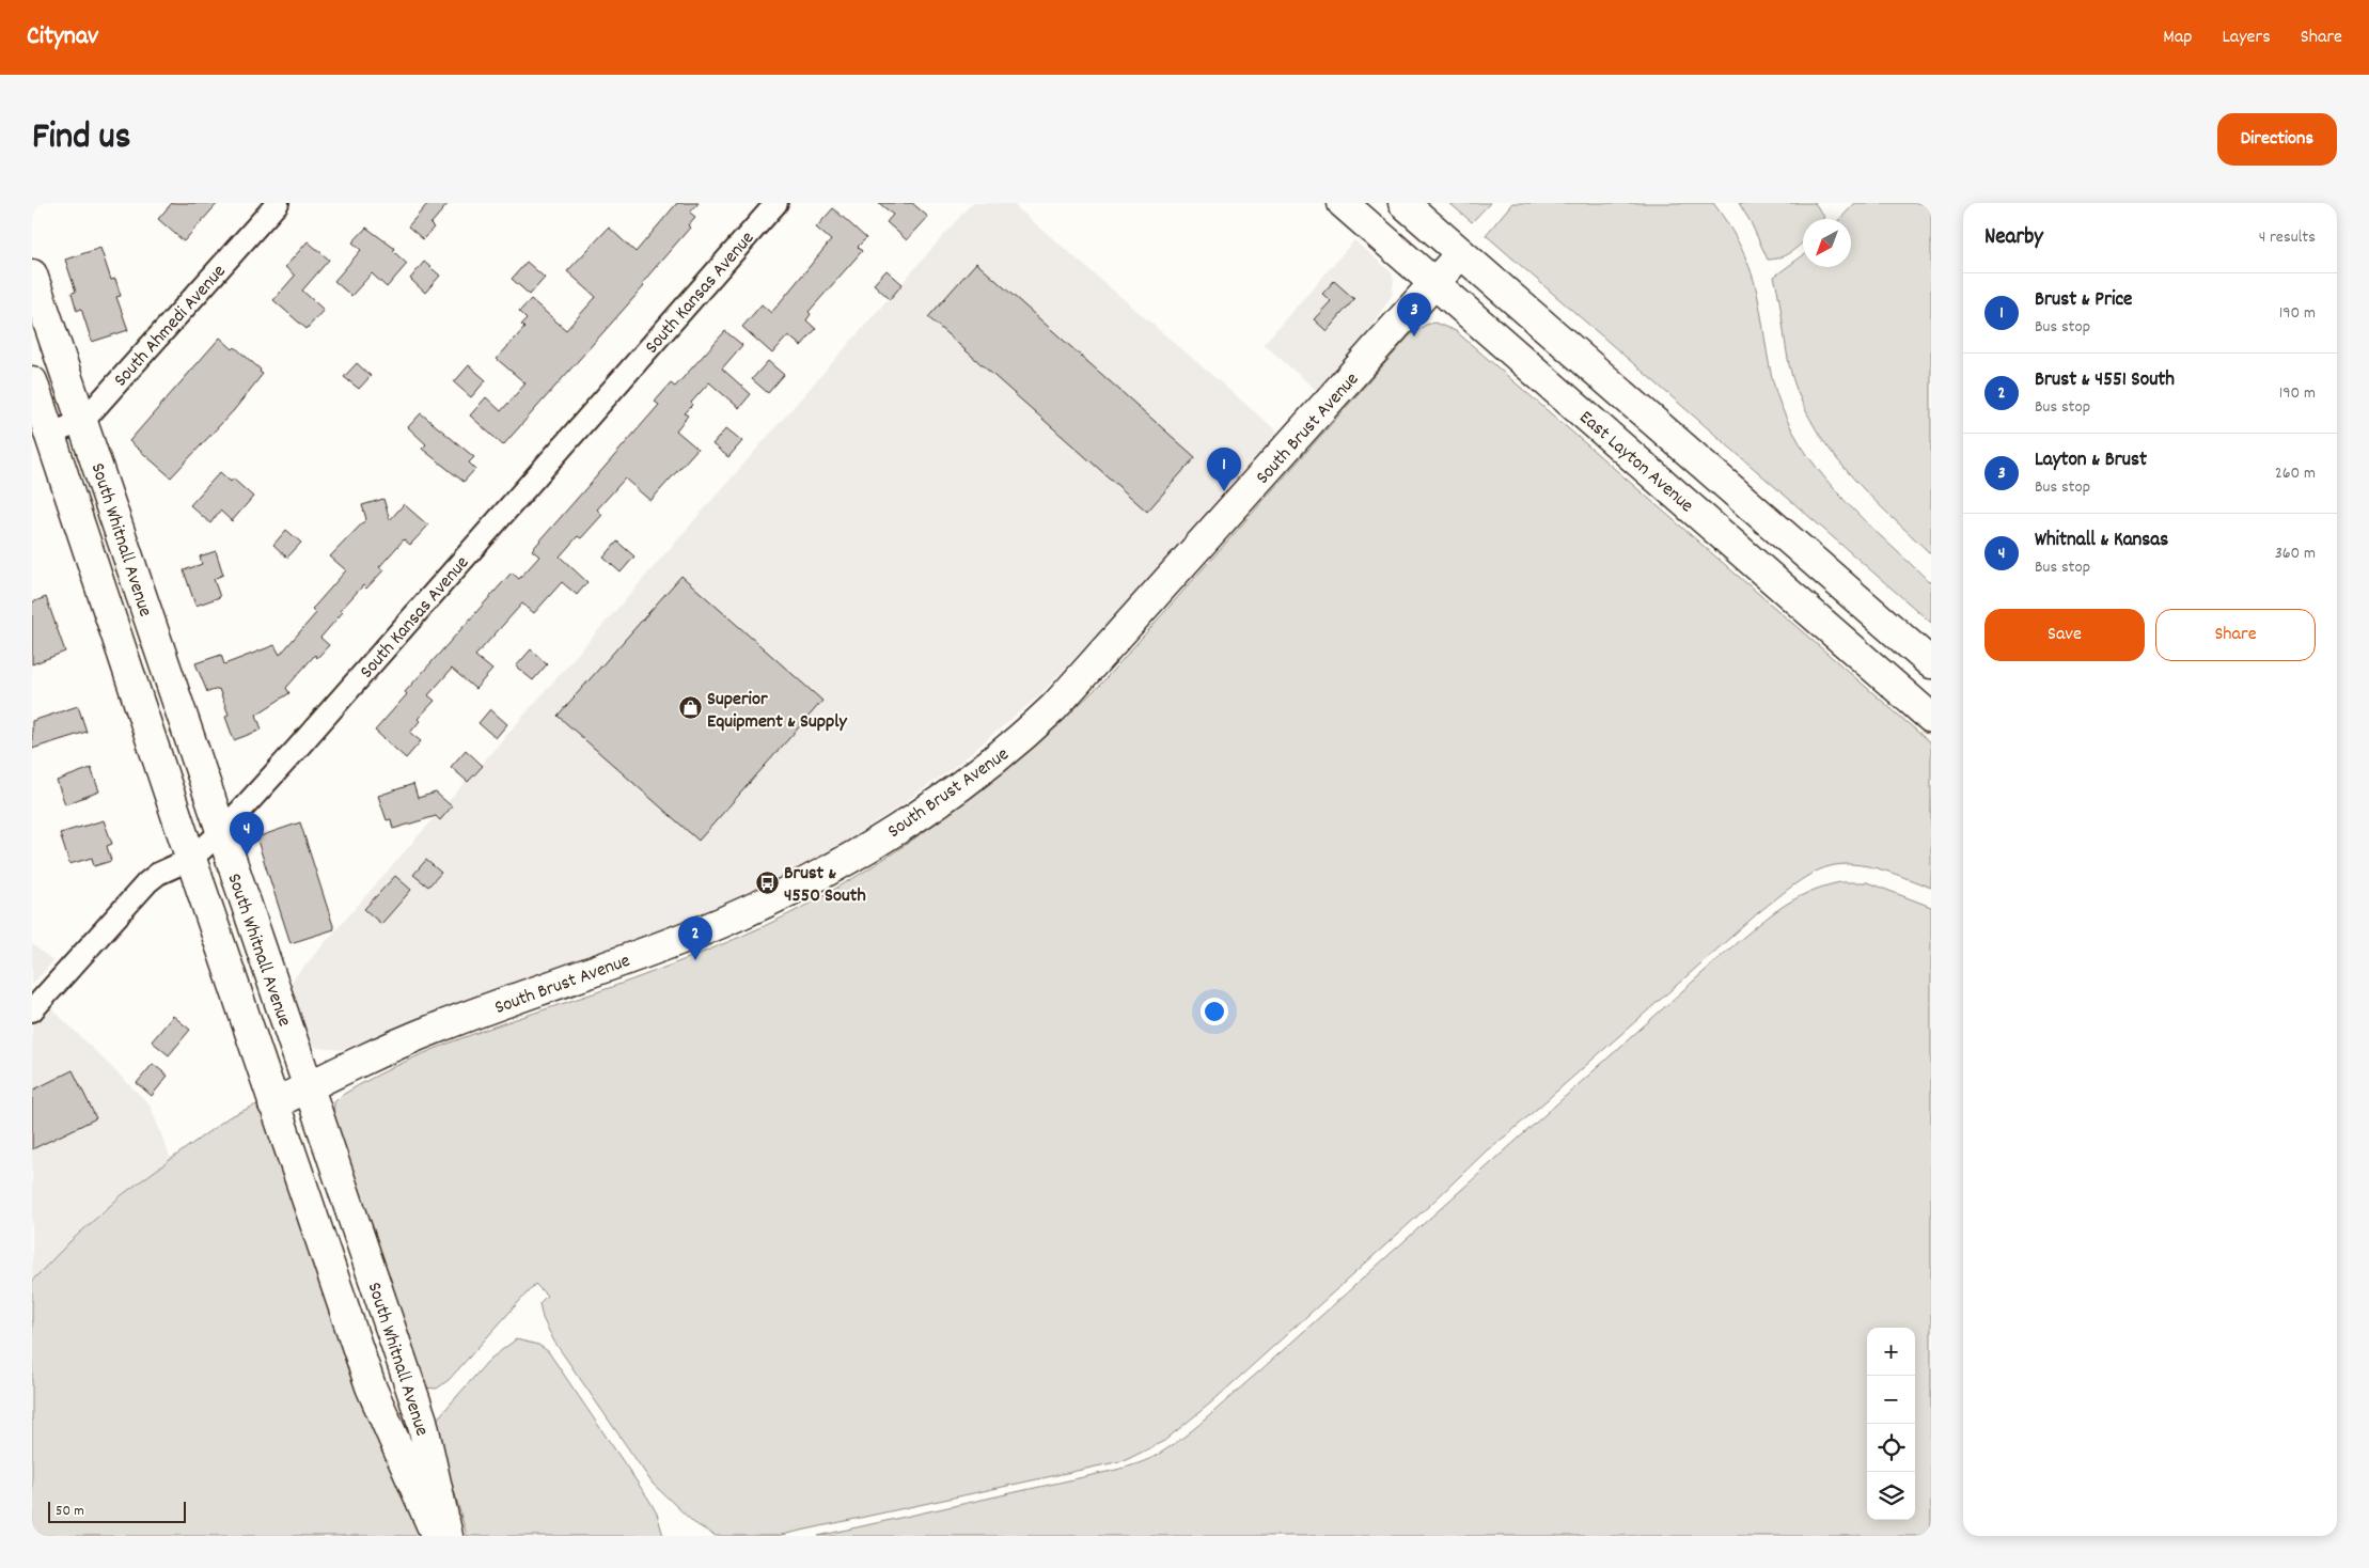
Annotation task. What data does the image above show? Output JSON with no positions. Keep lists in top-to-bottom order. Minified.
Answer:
{"streets":{"street":["South Kansas Avenue","South Ahmedi Avenue","South Brust Avenue","East Layton Avenue","South Whitnall Avenue"]},"crossings":[["South Kansas Avenue","South Whitnall Avenue"],["South Ahmedi Avenue","South Whitnall Avenue"],["South Brust Avenue","East Layton Avenue"],["South Brust Avenue","South Whitnall Avenue"]],"places":{"shop":["Superior Equipment & Supply"],"bus stop":["Brust & 4550 South"]},"scale_bar":"50 m","north":"bottom left","page":{"header":"Citynav","nav":["Map","Layers","Share"],"title":"Find us","buttons":["Directions",["Save","Share"]],"heading":["Nearby","4 results"],"list":[{"mark":"1","name":"Brust & Price","note":"Bus stop","value":"190 m"},{"mark":"2","name":"Brust & 4551 South","note":"Bus stop","value":"190 m"},{"mark":"3","name":"Layton & Brust","note":"Bus stop","value":"260 m"},{"mark":"4","name":"Whitnall & Kansas","note":"Bus stop","value":"360 m"}],"pins":["3","1","4","2"],"map_buttons":["+","−"],"scale":"50 m"}}
